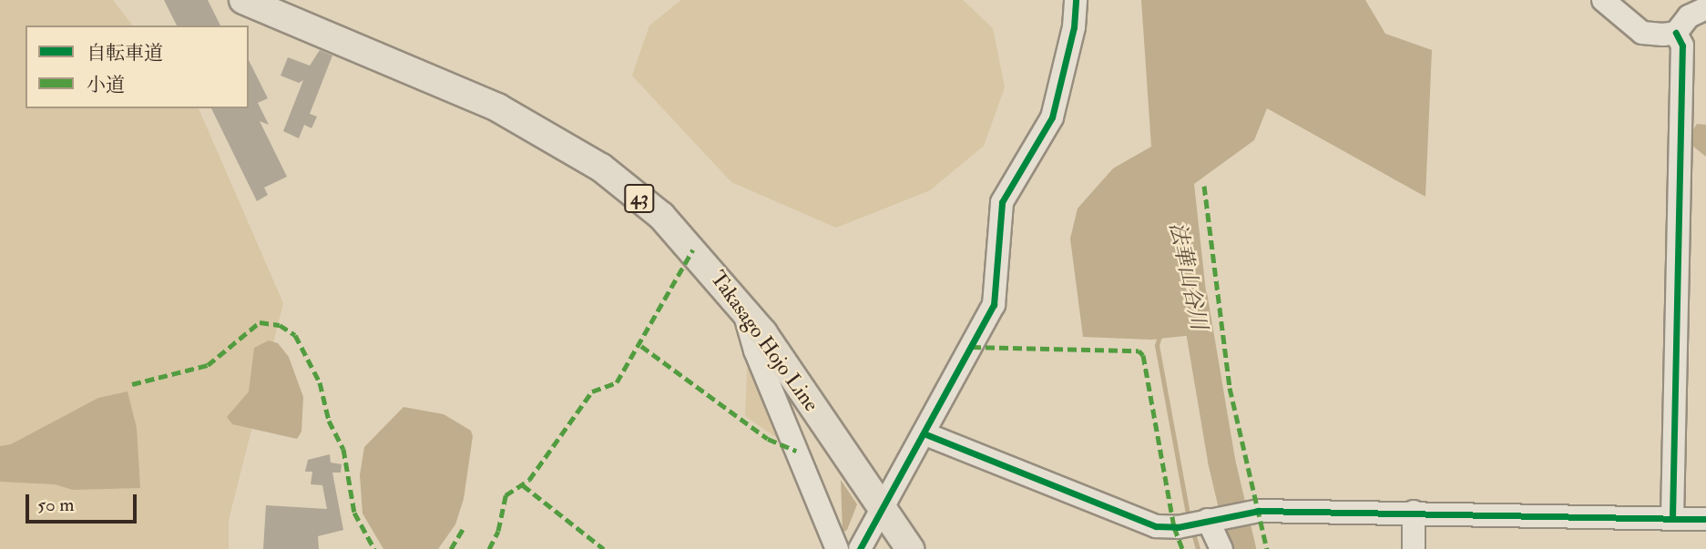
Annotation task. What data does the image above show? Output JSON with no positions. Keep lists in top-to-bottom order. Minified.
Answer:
{"streets":{"main road":["43","Takasago Hojo Line"]},"water":["法華山谷川"],"legend":["自転車道","小道"],"scale_bar":"50 m"}
